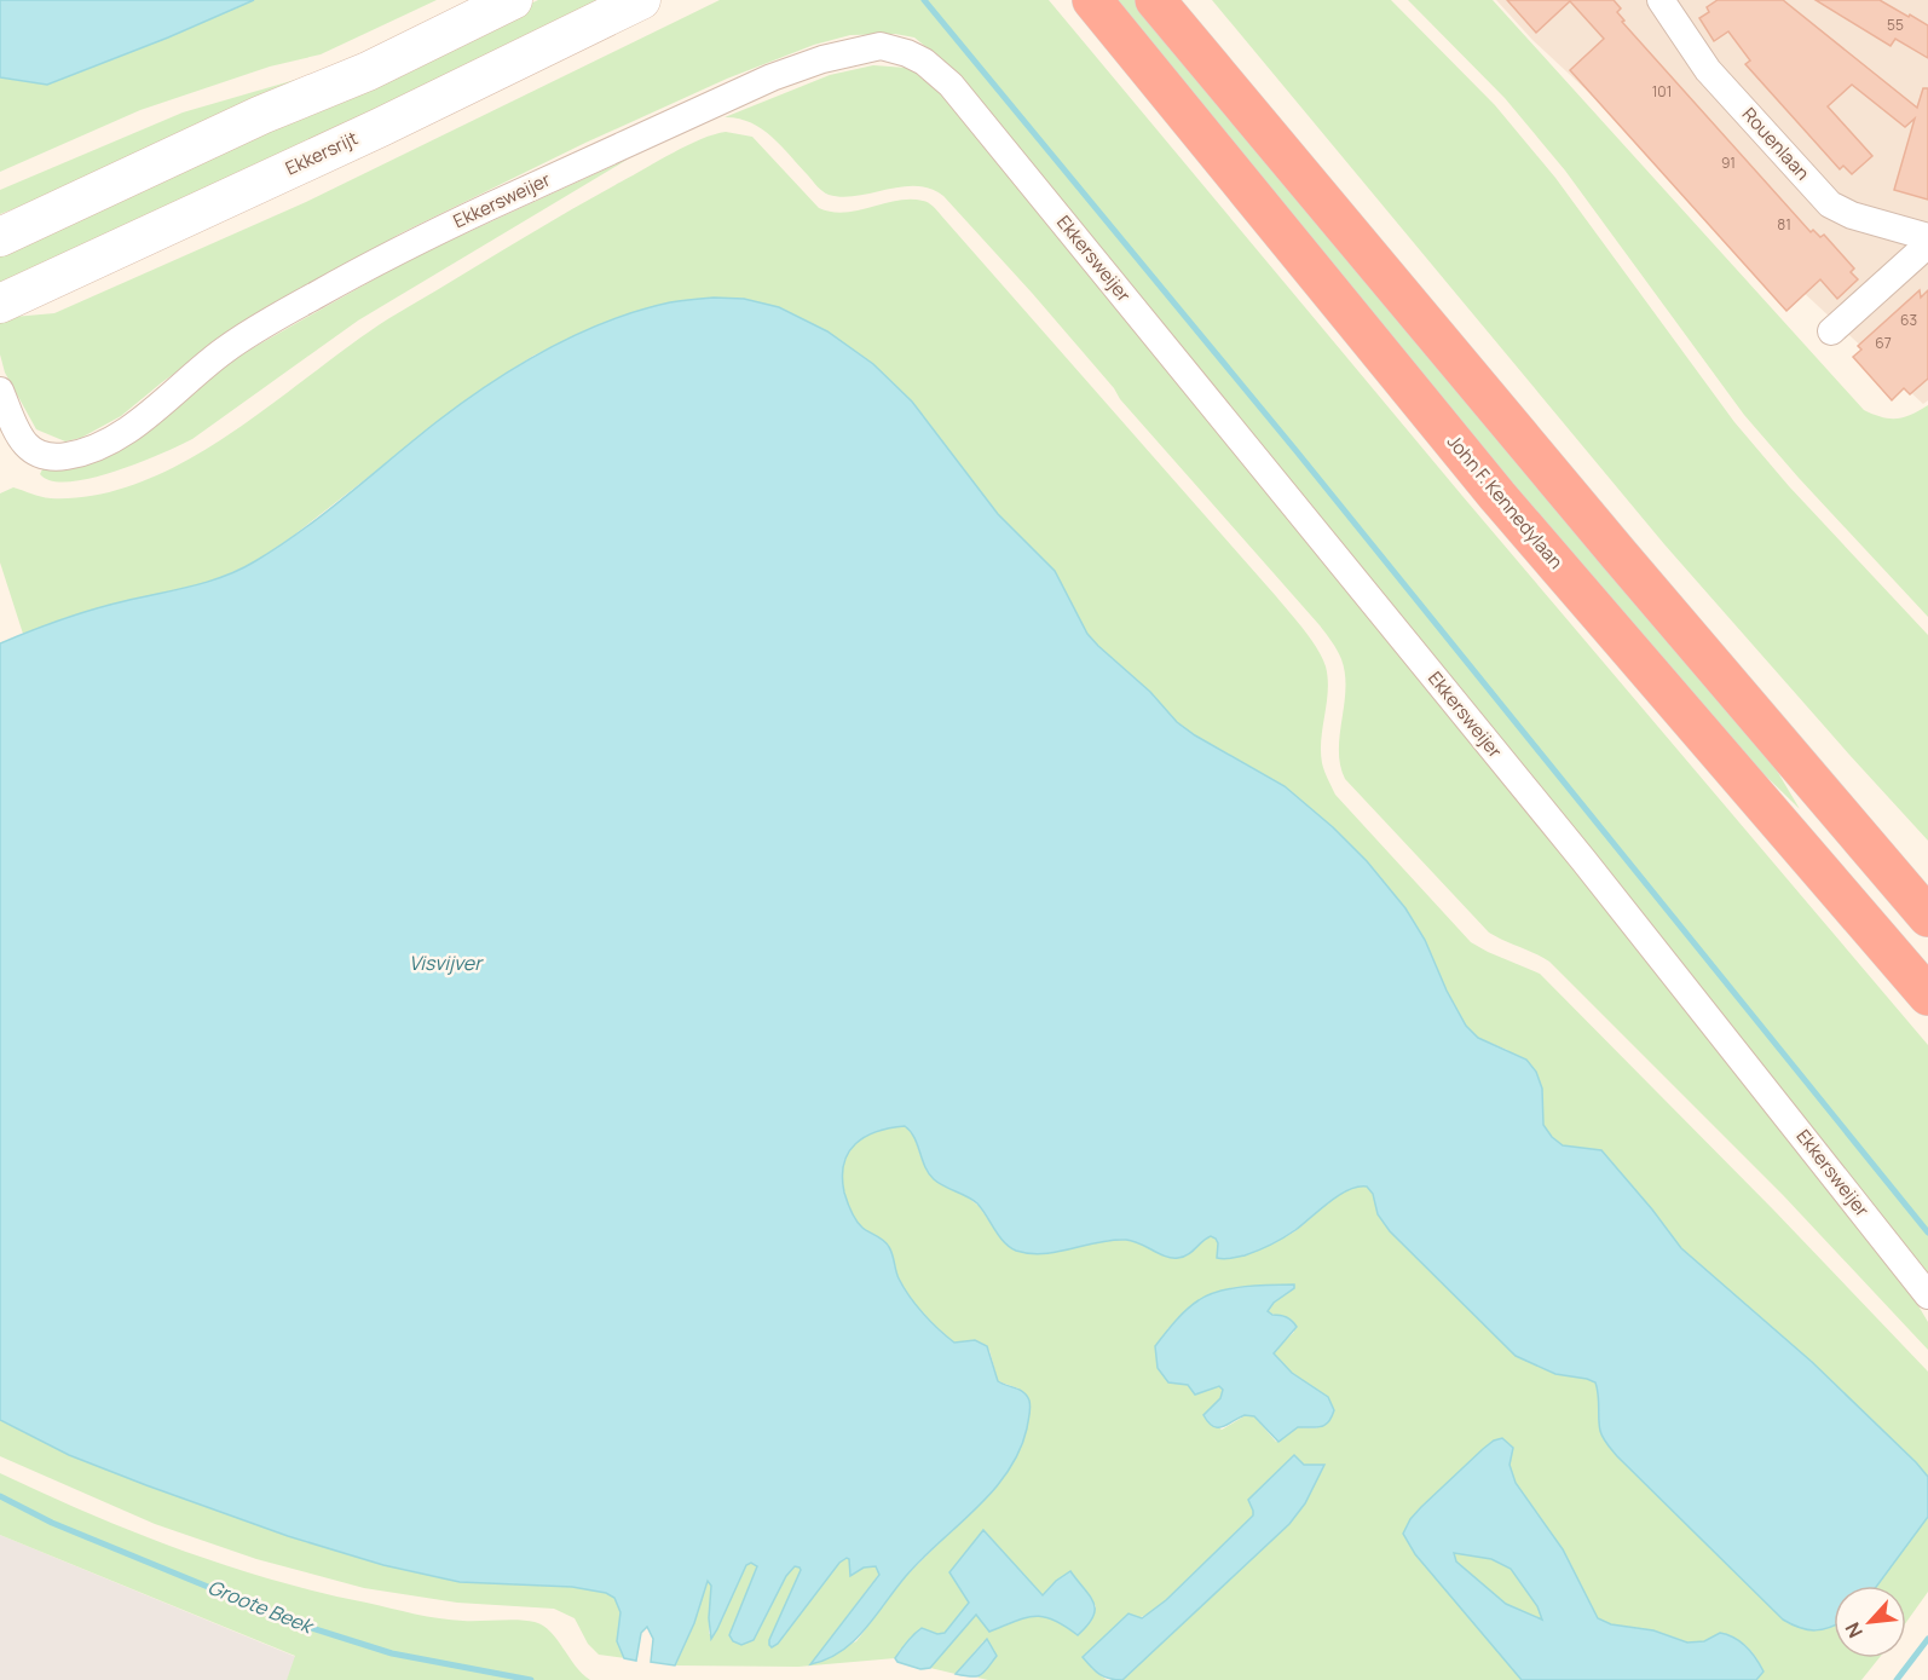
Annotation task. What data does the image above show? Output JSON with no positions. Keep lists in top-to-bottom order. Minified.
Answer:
{"streets":{"highway":["John F. Kennedylaan"],"main road":["Ekkersrijt"],"street":["Rouenlaan","Ekkersweijer"]},"water":["Visvijver","Groote Beek"],"house_numbers":["55","101","91","81","63","67"],"north":"bottom left"}
